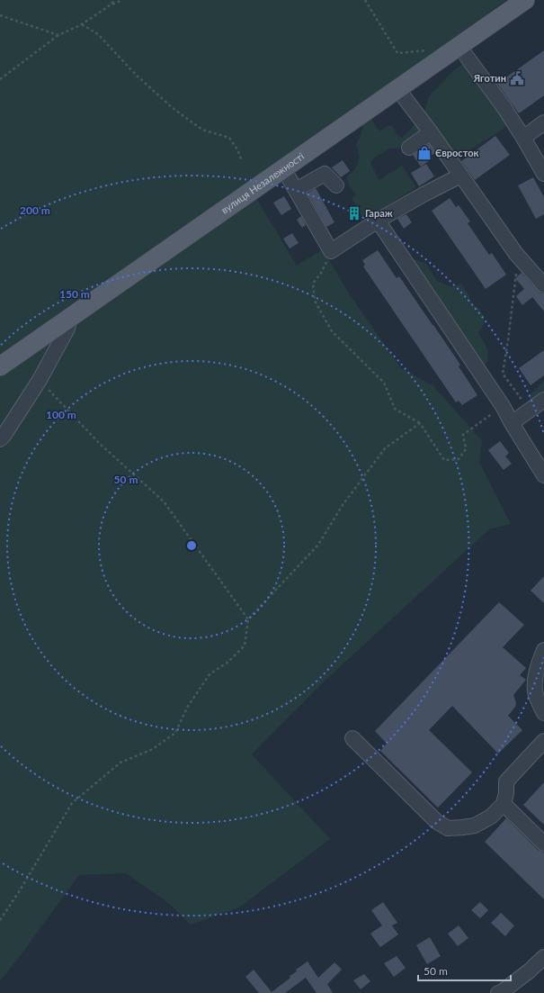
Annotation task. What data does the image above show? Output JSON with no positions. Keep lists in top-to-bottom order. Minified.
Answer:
{"streets":{"main road":["вулиця Незалежності"]},"places":{"public building":["Яготин"],"shop":["Євросток"],"building":["Гараж"]},"scale_bar":"50 m","rings":["200 m","150 m","100 m","50 m"]}
